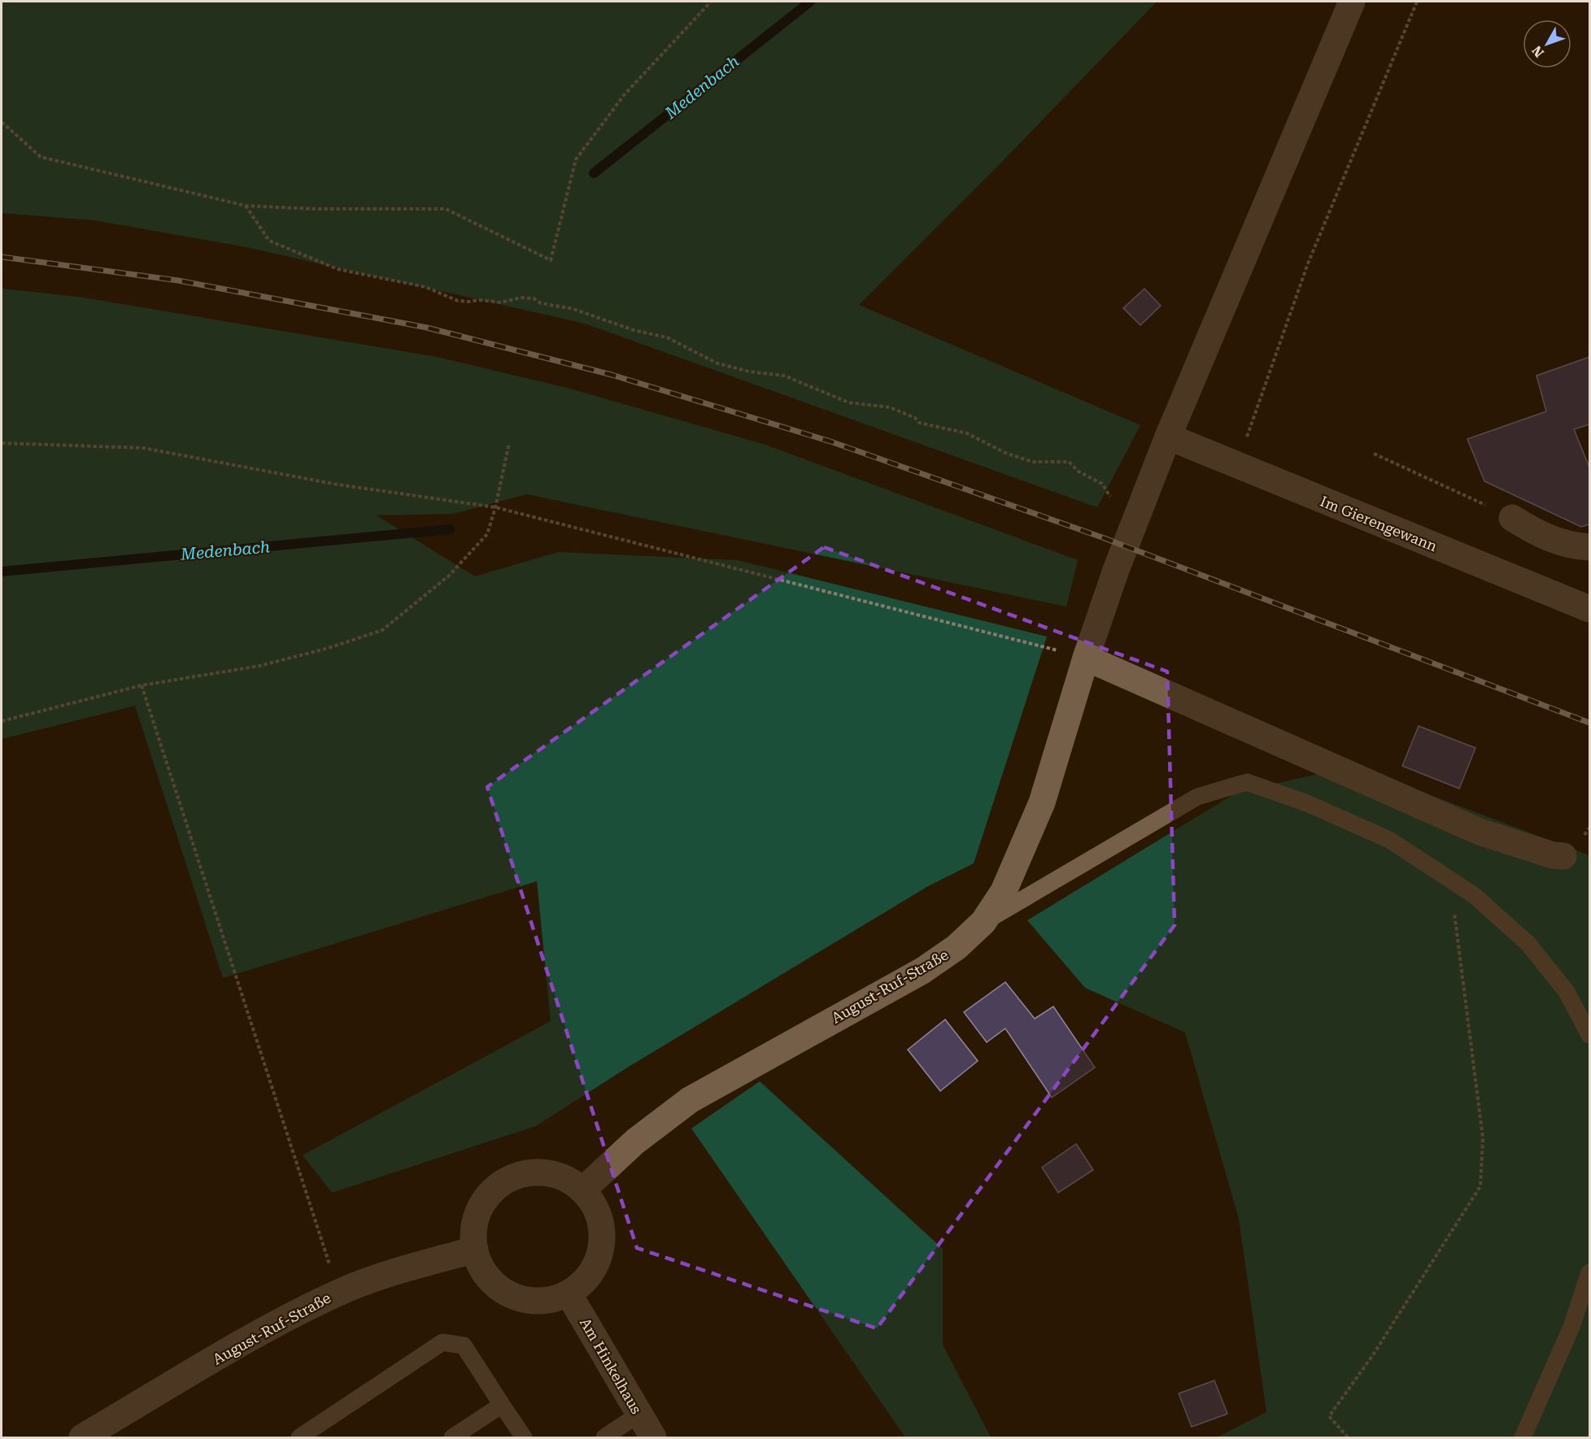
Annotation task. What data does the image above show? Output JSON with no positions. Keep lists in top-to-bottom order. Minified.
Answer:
{"streets":{"main road":["Im Gierengewann","August-Ruf-Straße","Am Hinkelhaus"]},"crossings":[["Im Gierengewann","August-Ruf-Straße"],["August-Ruf-Straße","Am Hinkelhaus"]],"water":["Medenbach"],"north":"bottom left"}
